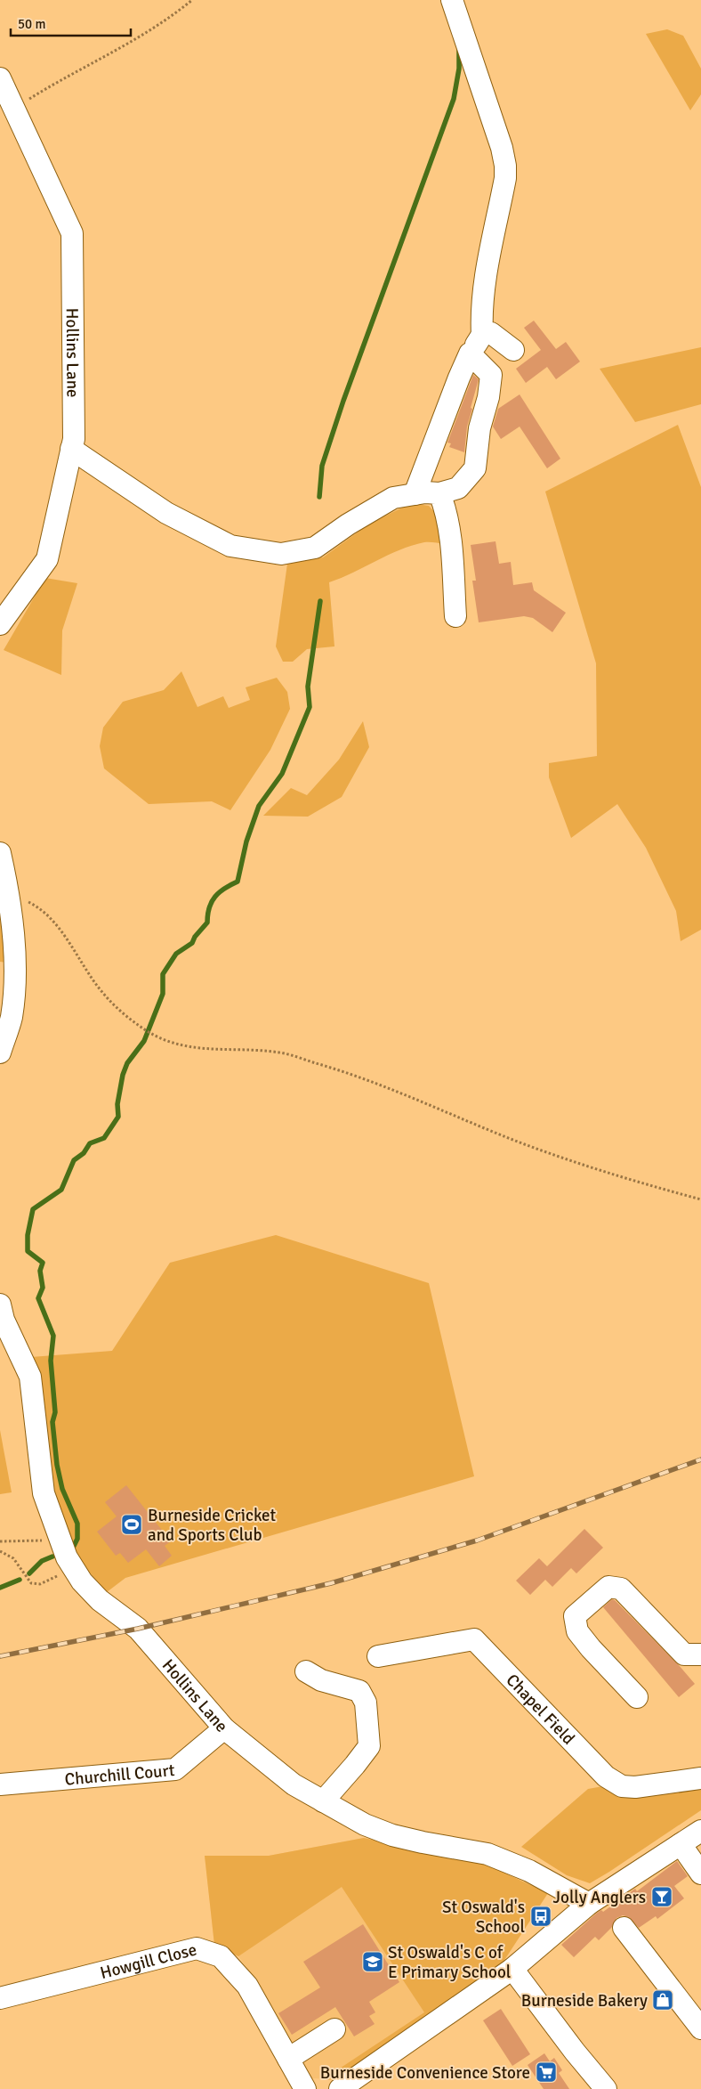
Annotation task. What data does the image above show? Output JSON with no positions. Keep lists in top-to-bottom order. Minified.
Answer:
{"streets":{"street":["Hollins Lane","Chapel Field","Churchill Court","Howgill Close"]},"crossings":[["Hollins Lane","Churchill Court"]],"places":{"sports":["Burneside Cricket and Sports Club"],"bar":["Jolly Anglers"],"bus stop":["St Oswald's School"],"school or university":["St Oswald's C of E Primary School"],"shop":["Burneside Bakery"],"supermarket":["Burneside Convenience Store"]},"scale_bar":"50 m"}
